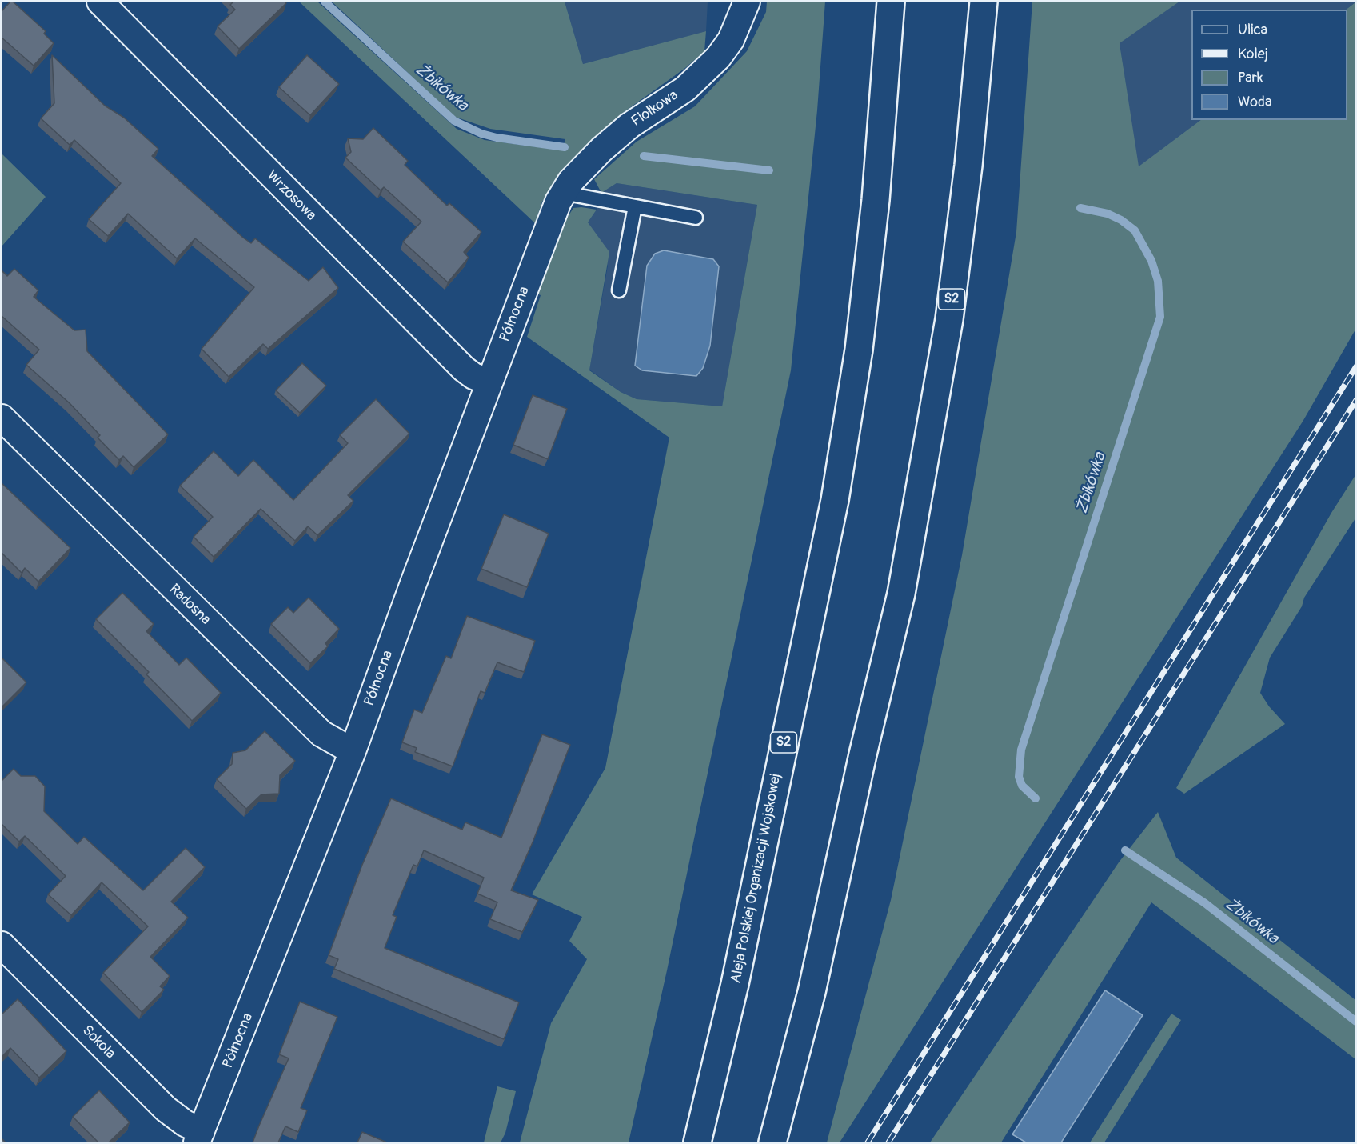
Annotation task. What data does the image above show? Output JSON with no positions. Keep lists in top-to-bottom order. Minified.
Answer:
{"streets":{"highway":["S2","Aleja Polskiej Organizacji Wojskowej"],"street":["Fiołkowa","Wrzosowa","Północna","Radosna","Sokola"]},"crossings":[["Fiołkowa","Północna"],["Wrzosowa","Północna"],["Północna","Radosna"],["Północna","Sokola"]],"water":["Żbikówka"],"legend":["Ulica","Kolej","Park","Woda"]}
